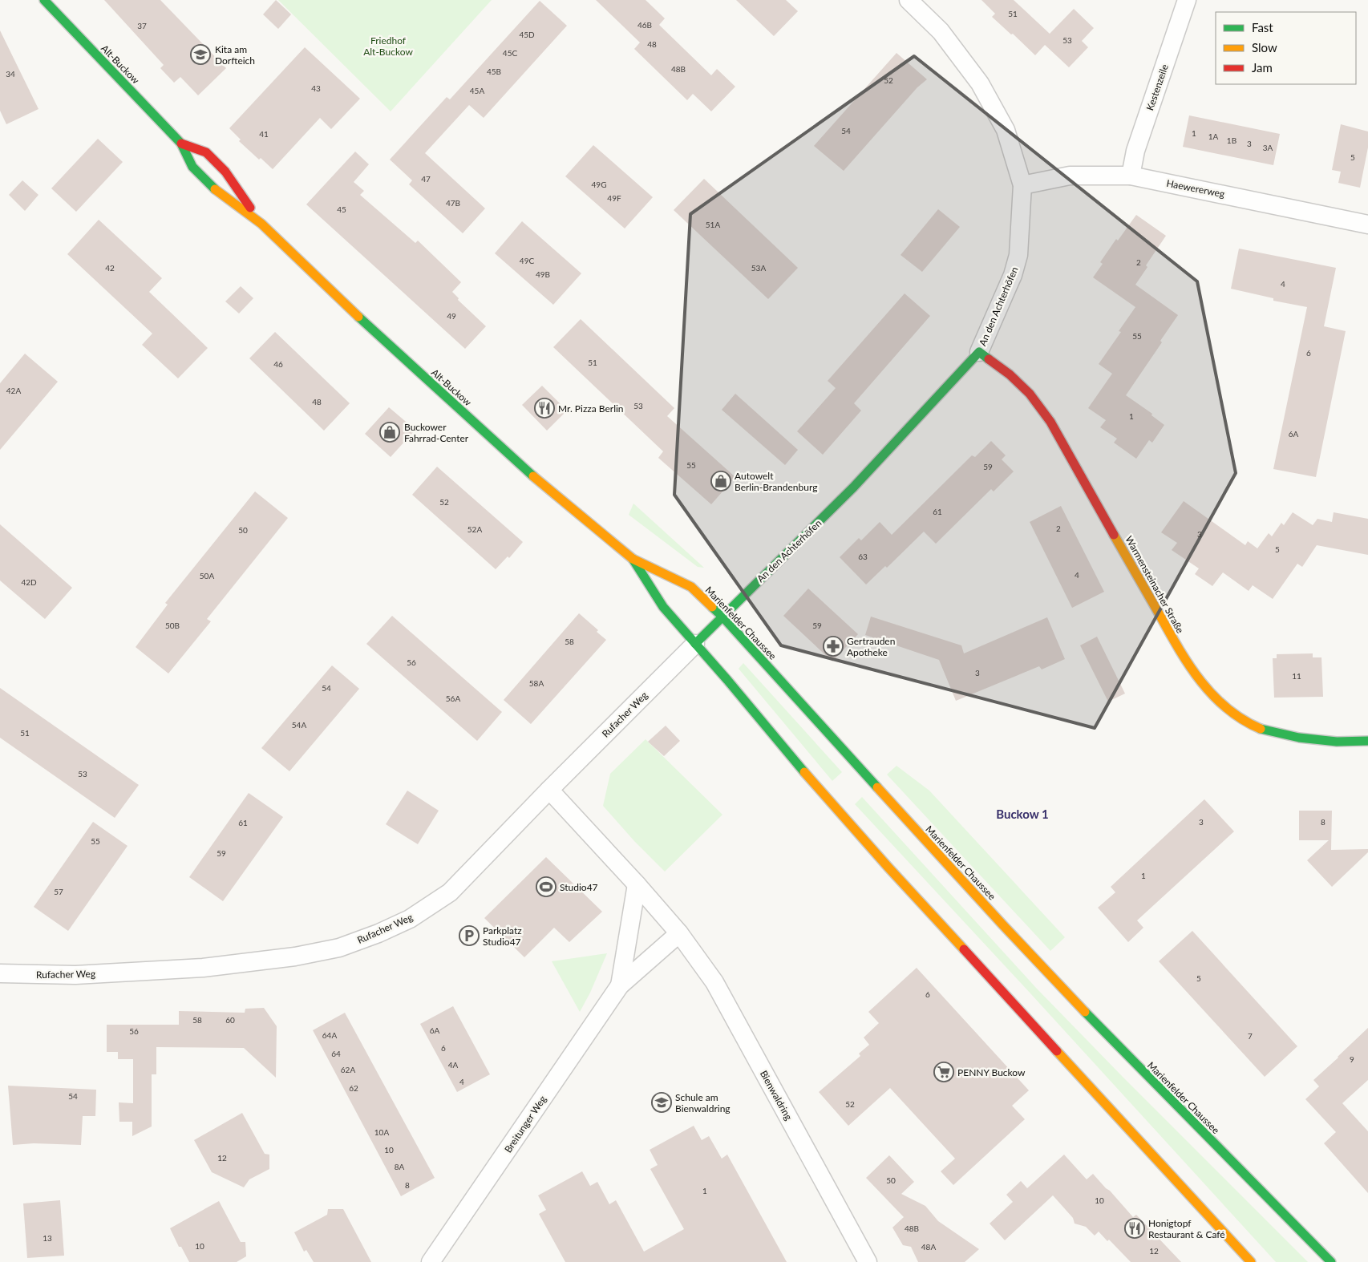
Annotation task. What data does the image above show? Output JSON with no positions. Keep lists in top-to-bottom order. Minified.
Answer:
{"streets":{"main road":["Alt-Buckow","An den Achterhöfen","Warmensteinacher Straße","Marienfelder Chaussee","Rufacher Weg"],"street":["Kestenzeile","Haewererweg","Bienwaldring","Breitunger Weg"]},"crossings":[["Alt-Buckow","Marienfelder Chaussee"],["Kestenzeile","Haewererweg"],["Haewererweg","An den Achterhöfen"],["An den Achterhöfen","Warmensteinacher Straße"],["An den Achterhöfen","Marienfelder Chaussee"],["An den Achterhöfen","Rufacher Weg"],["Marienfelder Chaussee","Rufacher Weg"],["Bienwaldring","Breitunger Weg"]],"districts":["Buckow 1"],"parks":["Friedhof Alt-Buckow"],"places":{"school or university":["Kita am Dorfteich","Schule am Bienwaldring"],"restaurant":["Mr. Pizza Berlin","Honigtopf Restaurant & Café"],"shop":["Buckower Fahrrad-Center","Autowelt Berlin-Brandenburg"],"pharmacy":["Gertrauden Apotheke"],"sports":["Studio47"],"parking":["Parkplatz Studio47"],"supermarket":["PENNY Buckow"]},"house_numbers":["51","46B","37","45D","53","48","45C","48B","45B","34","52","43","45A","54","1","41","1A","1B","3","3A","5","47","49G","49F","47B","45","51A","49C","2","42","53A","49B","4","49","55","6","51","46","42A","48","53","1","6A","55","59","52","61","2","52A","50","3","5","63","4","50A","42D","50B","59","58","56","3","11","58A","54","56A","54A","51","53","3","8","61","55","59","1","57","5","6","58","60","6A","56","64A","7","6","64","9","4A","62A","4","62","54","52","10A","10","12","8A","50","8","1","10","48B","13","10","48A","12"],"legend":["Fast","Slow","Jam"]}
